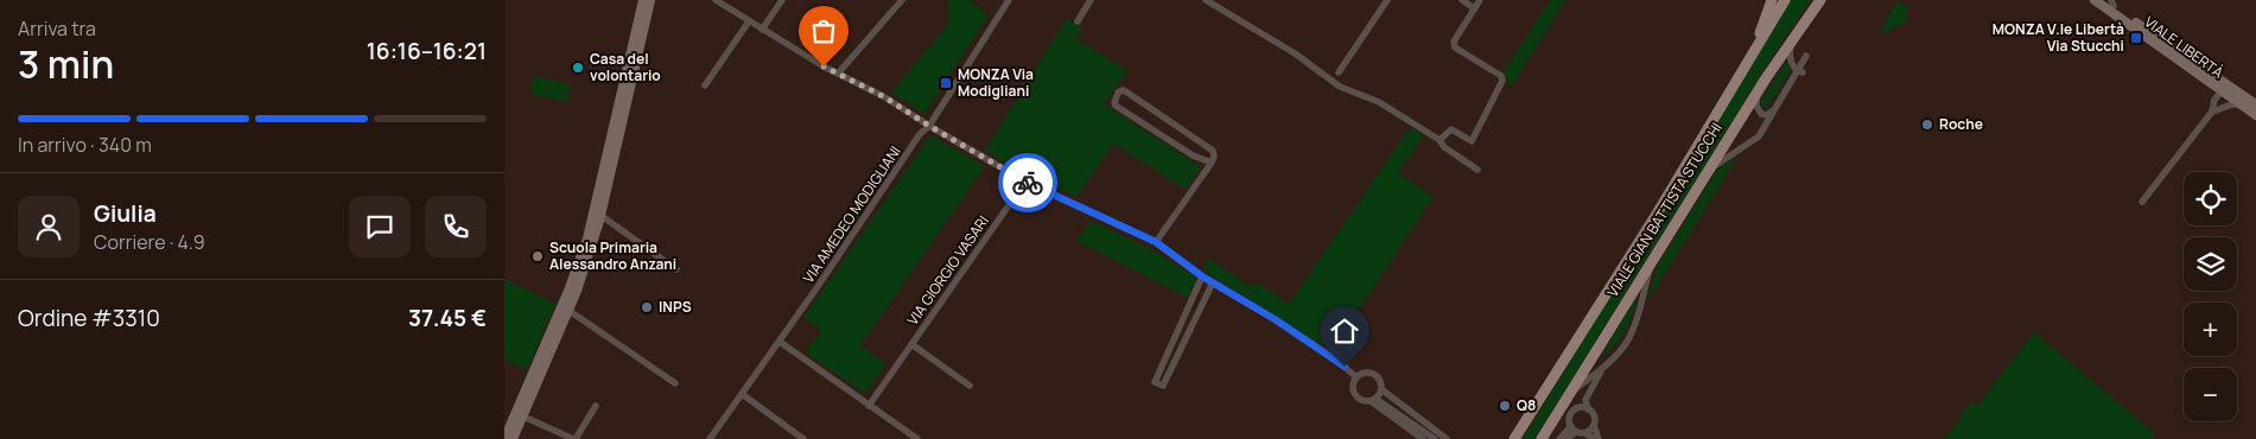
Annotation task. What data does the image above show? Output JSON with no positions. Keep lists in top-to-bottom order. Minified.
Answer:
{"streets":{"main road":["VIALE GIAN BATTISTA STUCCHI"],"street":["VIALE LIBERTÀ","VIA AMEDEO MODIGLIANI","VIA GIORGIO VASARI"]},"places":{"transit":["MONZA V.le Libertà Via Stucchi","MONZA Via Modigliani"],"other":["Casa del volontario","Roche","Scuola Primaria Alessandro Anzani","INPS","Q8"]},"page":{"heading":["3 min","Arriva tra","16:16–16:21"],"panel":["Giulia","Corriere · 4.9","Ordine #3310","37.45 €"],"bar":"In arrivo · 340 m","map_buttons":["+","−"]}}
